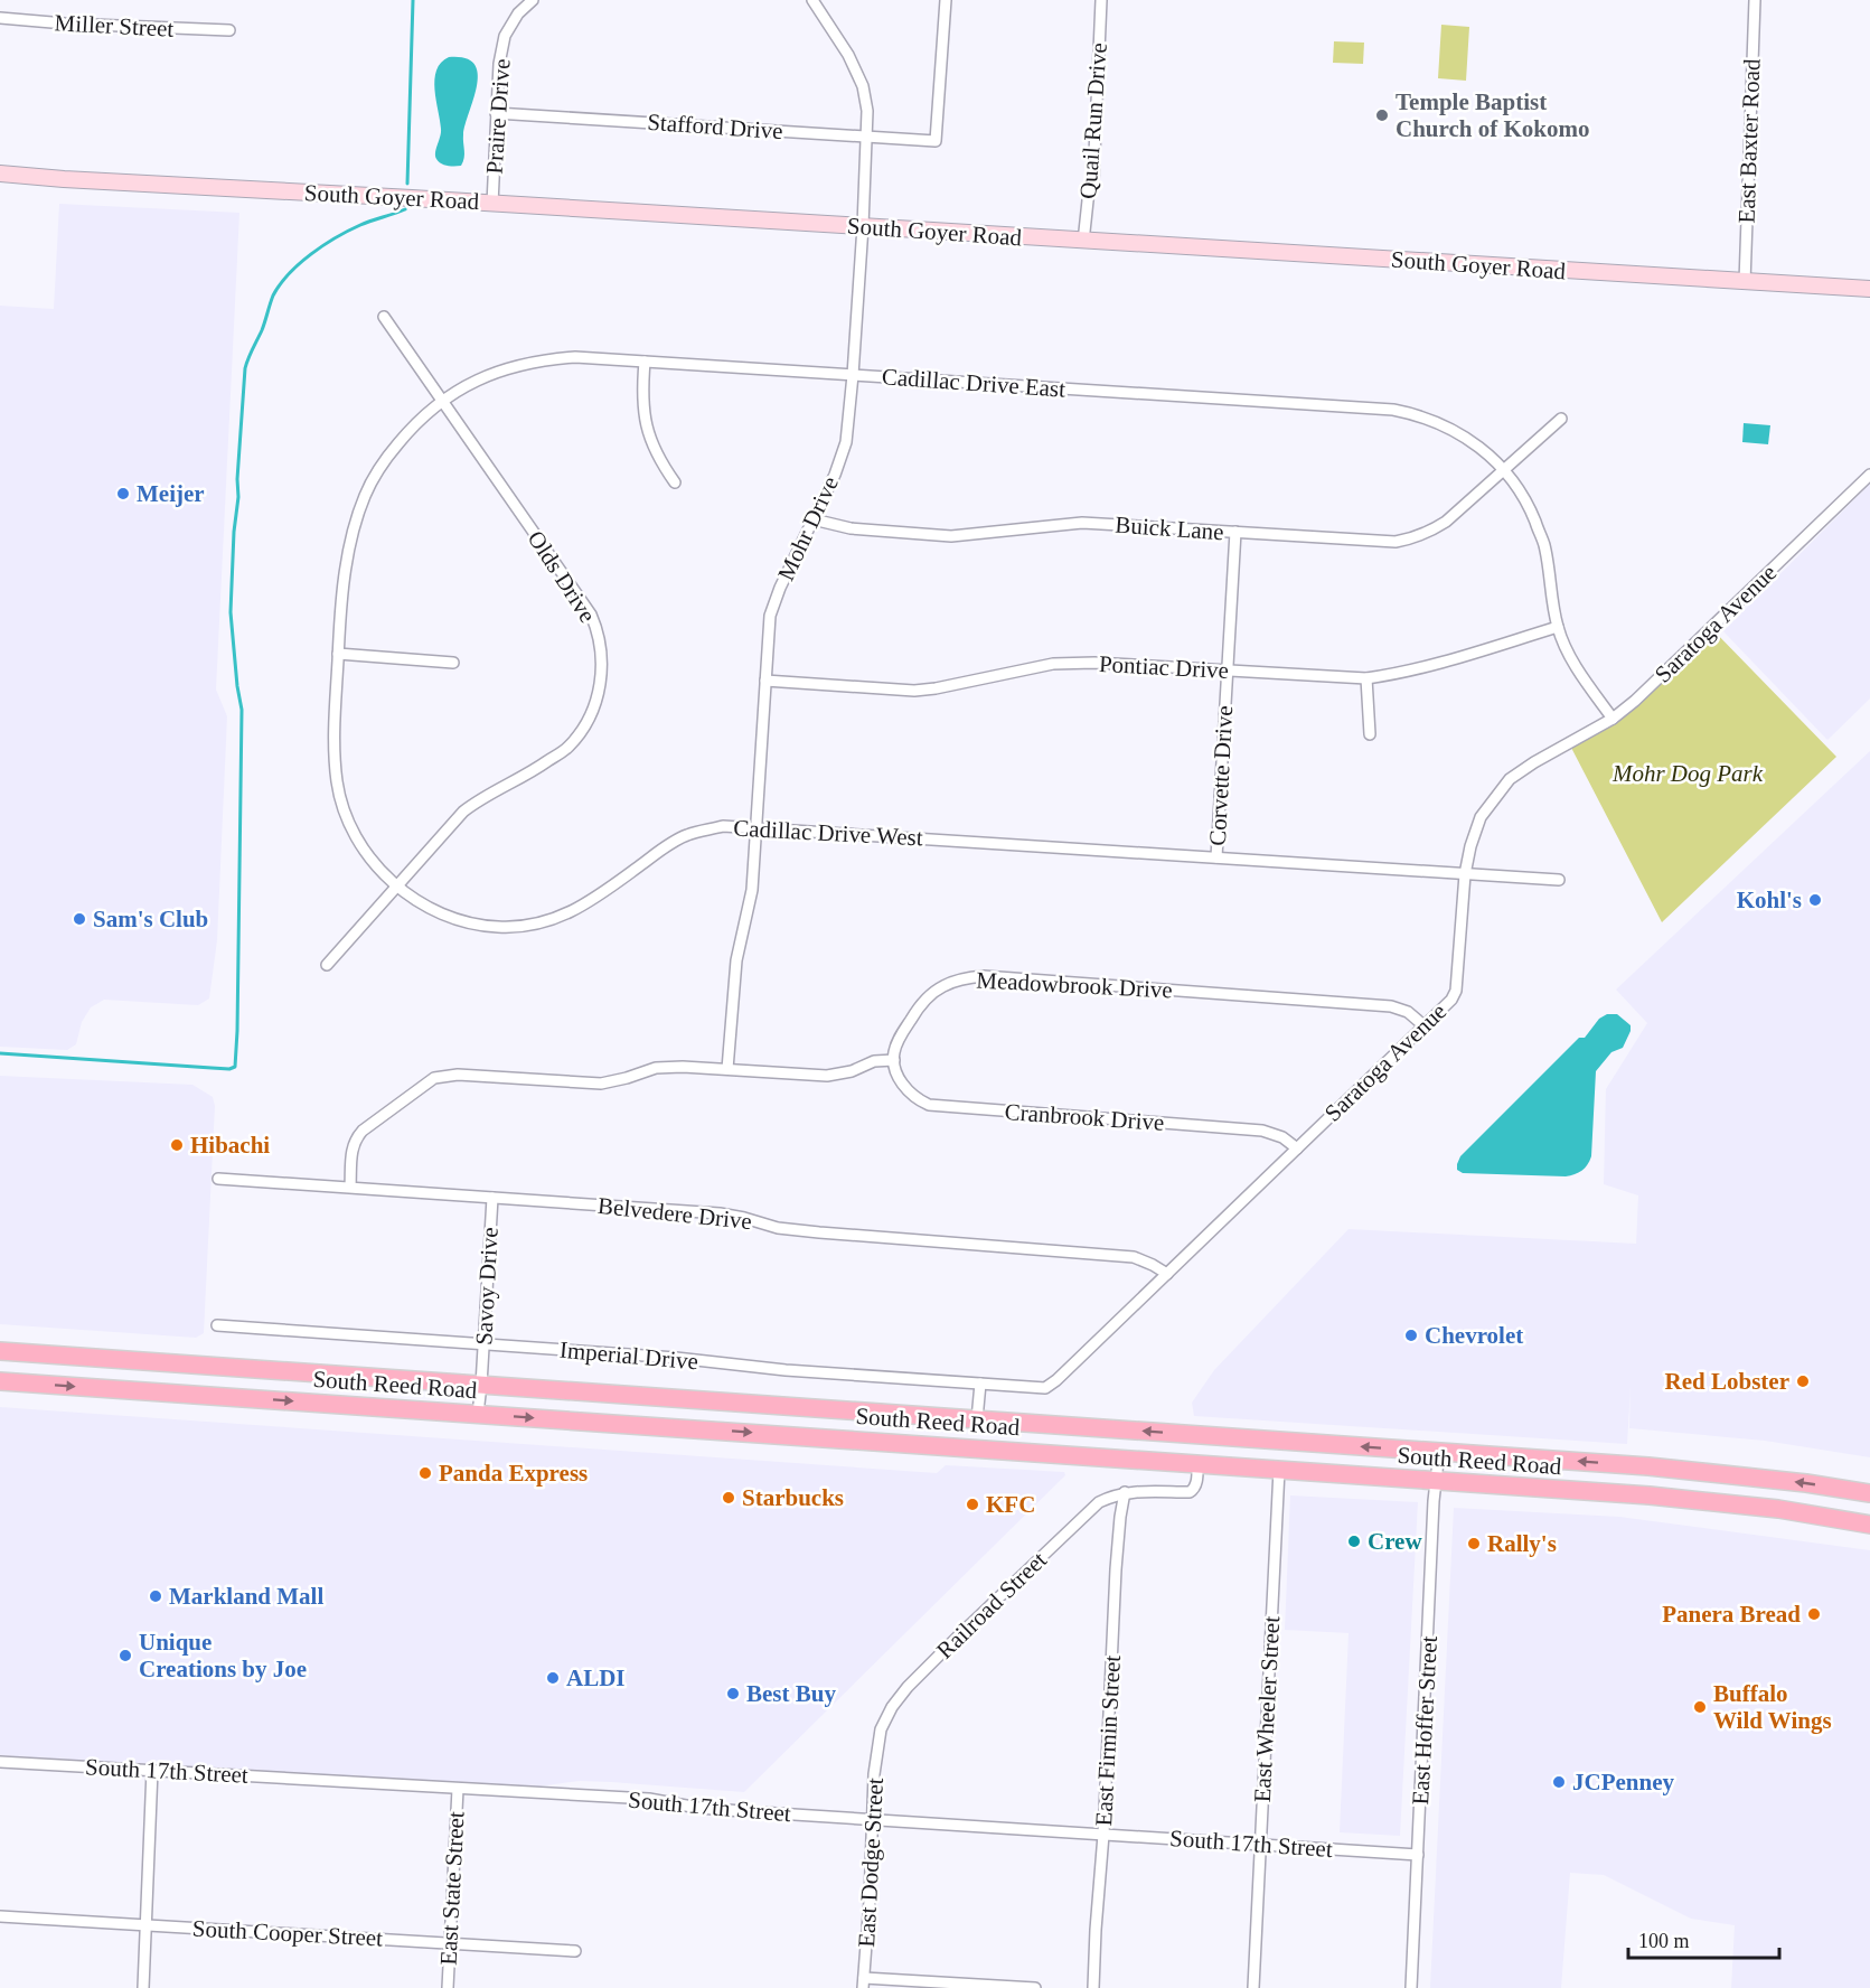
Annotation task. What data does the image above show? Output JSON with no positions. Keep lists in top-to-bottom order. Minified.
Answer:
{"streets":{"main road":["South Reed Road"],"street":["Miller Street","Praire Drive","Quail Run Drive","Stafford Drive","East Baxter Road","South Goyer Road","Cadillac Drive East","Mohr Drive","Buick Lane","Olds Drive","Saratoga Avenue","Pontiac Drive","Corvette Drive","Cadillac Drive West","Meadowbrook Drive","Cranbrook Drive","Belvedere Drive","Savoy Drive","Imperial Drive","Railroad Street","East Wheeler Street","East Hoffer Street","East Firmin Street","South 17th Street","East Dodge Street","East State Street","South Cooper Street"]},"crossings":[["Praire Drive","Stafford Drive"],["Praire Drive","South Goyer Road"],["Quail Run Drive","South Goyer Road"],["Stafford Drive","Mohr Drive"],["East Baxter Road","South Goyer Road"],["South Goyer Road","Mohr Drive"],["Cadillac Drive East","Mohr Drive"],["Cadillac Drive East","Buick Lane"],["Cadillac Drive East","Olds Drive"],["Cadillac Drive East","Saratoga Avenue"],["Cadillac Drive East","Pontiac Drive"],["Cadillac Drive East","Cadillac Drive West"],["Mohr Drive","Buick Lane"],["Mohr Drive","Pontiac Drive"],["Mohr Drive","Cadillac Drive West"],["Buick Lane","Corvette Drive"],["Olds Drive","Cadillac Drive West"],["Saratoga Avenue","Cadillac Drive West"],["Saratoga Avenue","Meadowbrook Drive"],["Saratoga Avenue","Cranbrook Drive"],["Saratoga Avenue","Belvedere Drive"],["Saratoga Avenue","Imperial Drive"],["Pontiac Drive","Corvette Drive"],["Corvette Drive","Cadillac Drive West"],["Meadowbrook Drive","Cranbrook Drive"],["Belvedere Drive","Savoy Drive"],["Savoy Drive","Imperial Drive"],["Savoy Drive","South Reed Road"],["South Reed Road","East Wheeler Street"],["South Reed Road","East Hoffer Street"],["Railroad Street","East Firmin Street"],["Railroad Street","East Dodge Street"],["East Wheeler Street","South 17th Street"],["East Hoffer Street","South 17th Street"],["East Firmin Street","South 17th Street"],["South 17th Street","East Dodge Street"],["South 17th Street","East State Street"],["East State Street","South Cooper Street"]],"parks":["Mohr Dog Park"],"places":["Temple Baptist Church of Kokomo","Meijer","Kohl's","Sam's Club","Hibachi","Chevrolet","Red Lobster","Panda Express","Starbucks","KFC","Crew","Rally's","Markland Mall","Panera Bread","Unique Creations by Joe","ALDI","Best Buy","Buffalo Wild Wings","JCPenney"],"scale_bar":"100 m"}
